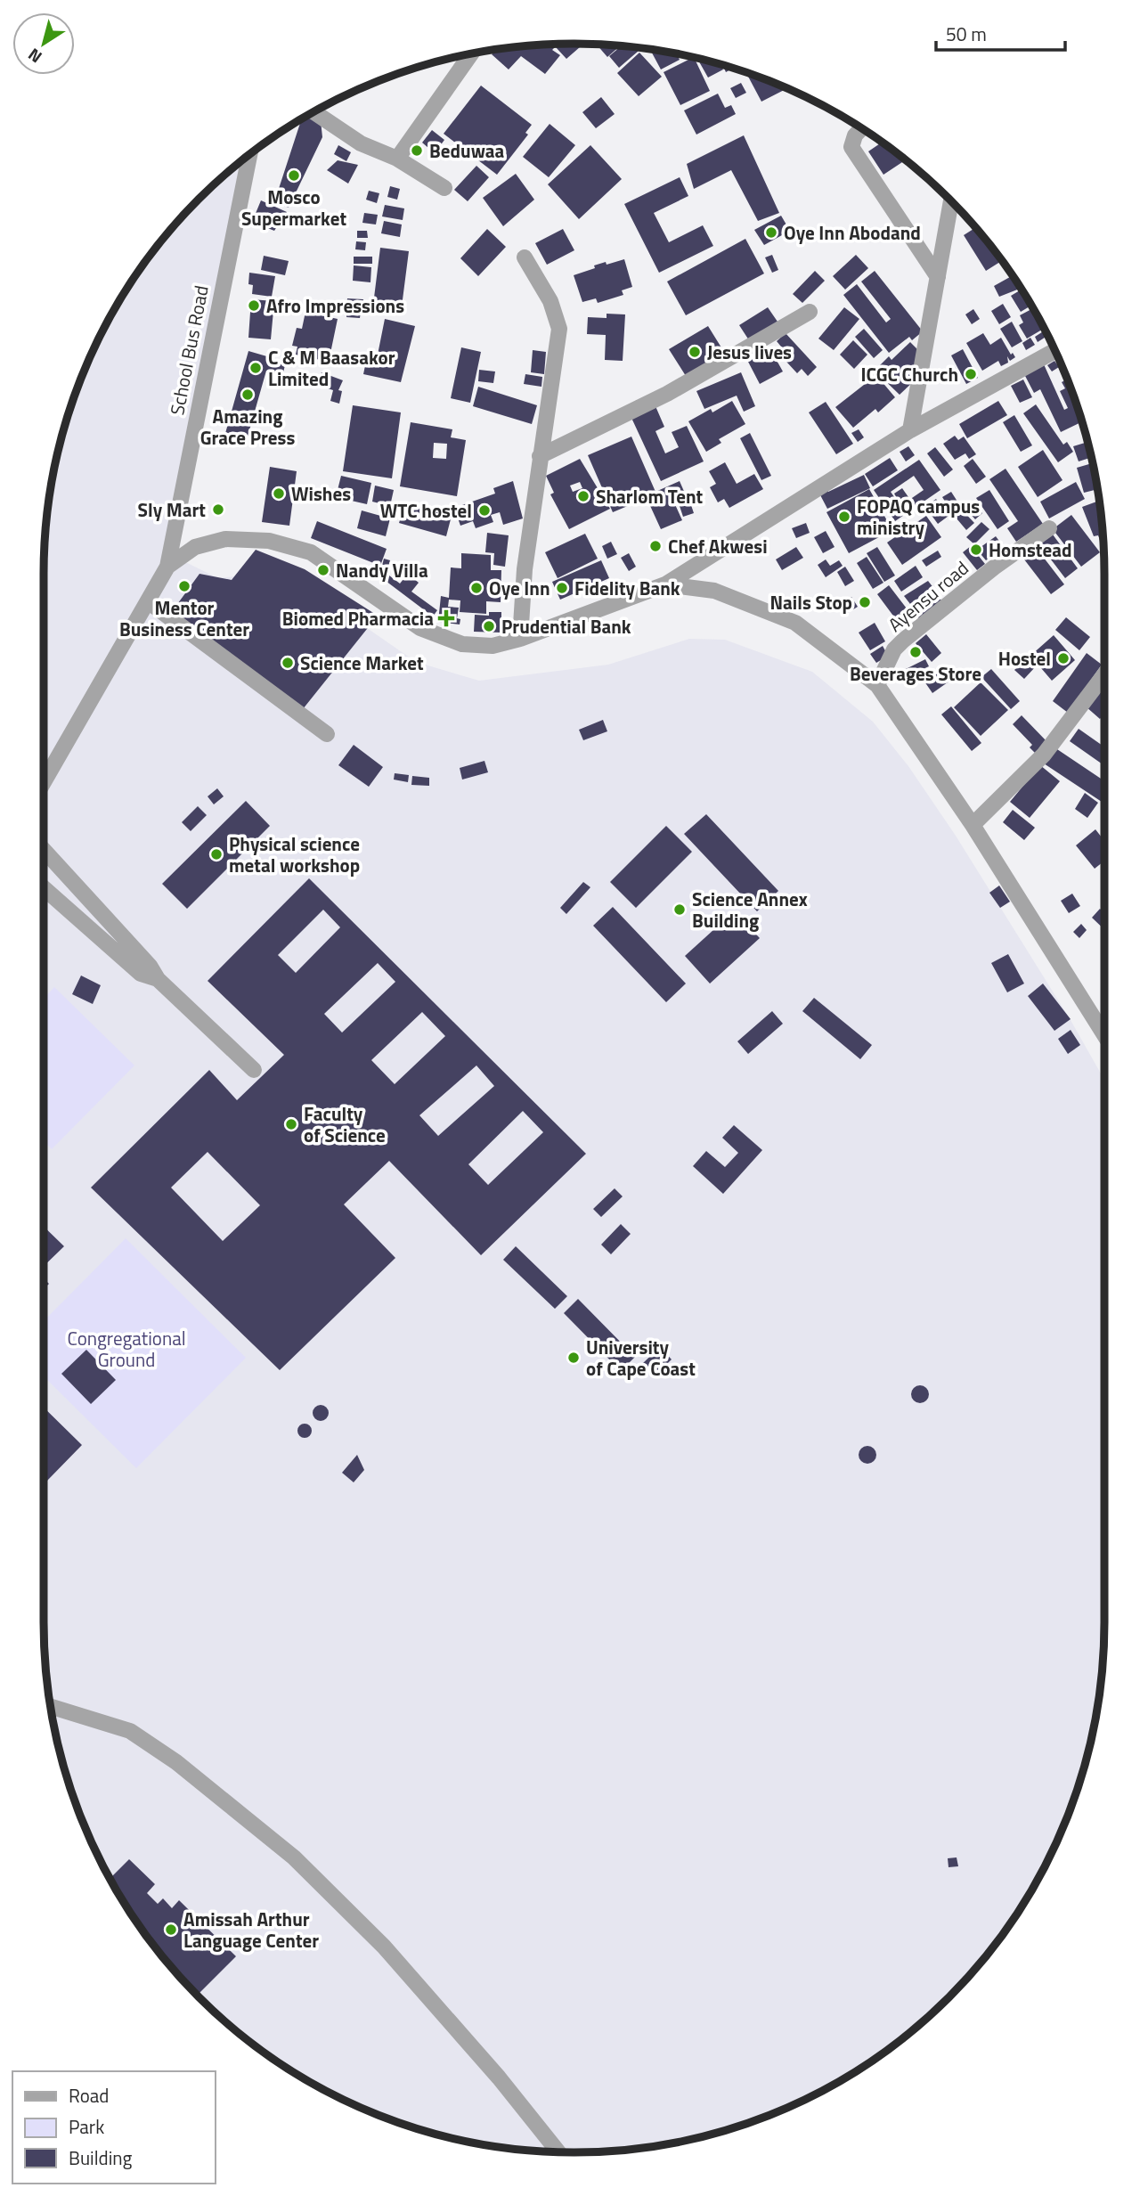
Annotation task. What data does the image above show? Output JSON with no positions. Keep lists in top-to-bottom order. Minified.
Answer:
{"streets":{"street":["School Bus Road","Ayensu road"]},"parks":["Congregational Ground"],"places":{"other":["Beduwaa","Mosco Supermarket","Oye Inn Abodand","Afro Impressions","Jesus lives","C & M Baasakor Limited","ICGC Church","Amazing Grace Press","Wishes","Sharlom Tent","Sly Mart","WTC hostel","FOPAQ campus ministry","Chef Akwesi","Homstead","Nandy Villa","Mentor Business Center","Oye Inn","Fidelity Bank","Nails Stop","Prudential Bank","Beverages Store","Hostel","Science Market","Physical science metal workshop","Science Annex Building","Faculty of Science","University of Cape Coast","Amissah Arthur Language Center"],"health":["Biomed Pharmacia"]},"legend":["Road","Park","Building"],"scale_bar":"50 m","north":"bottom left"}
